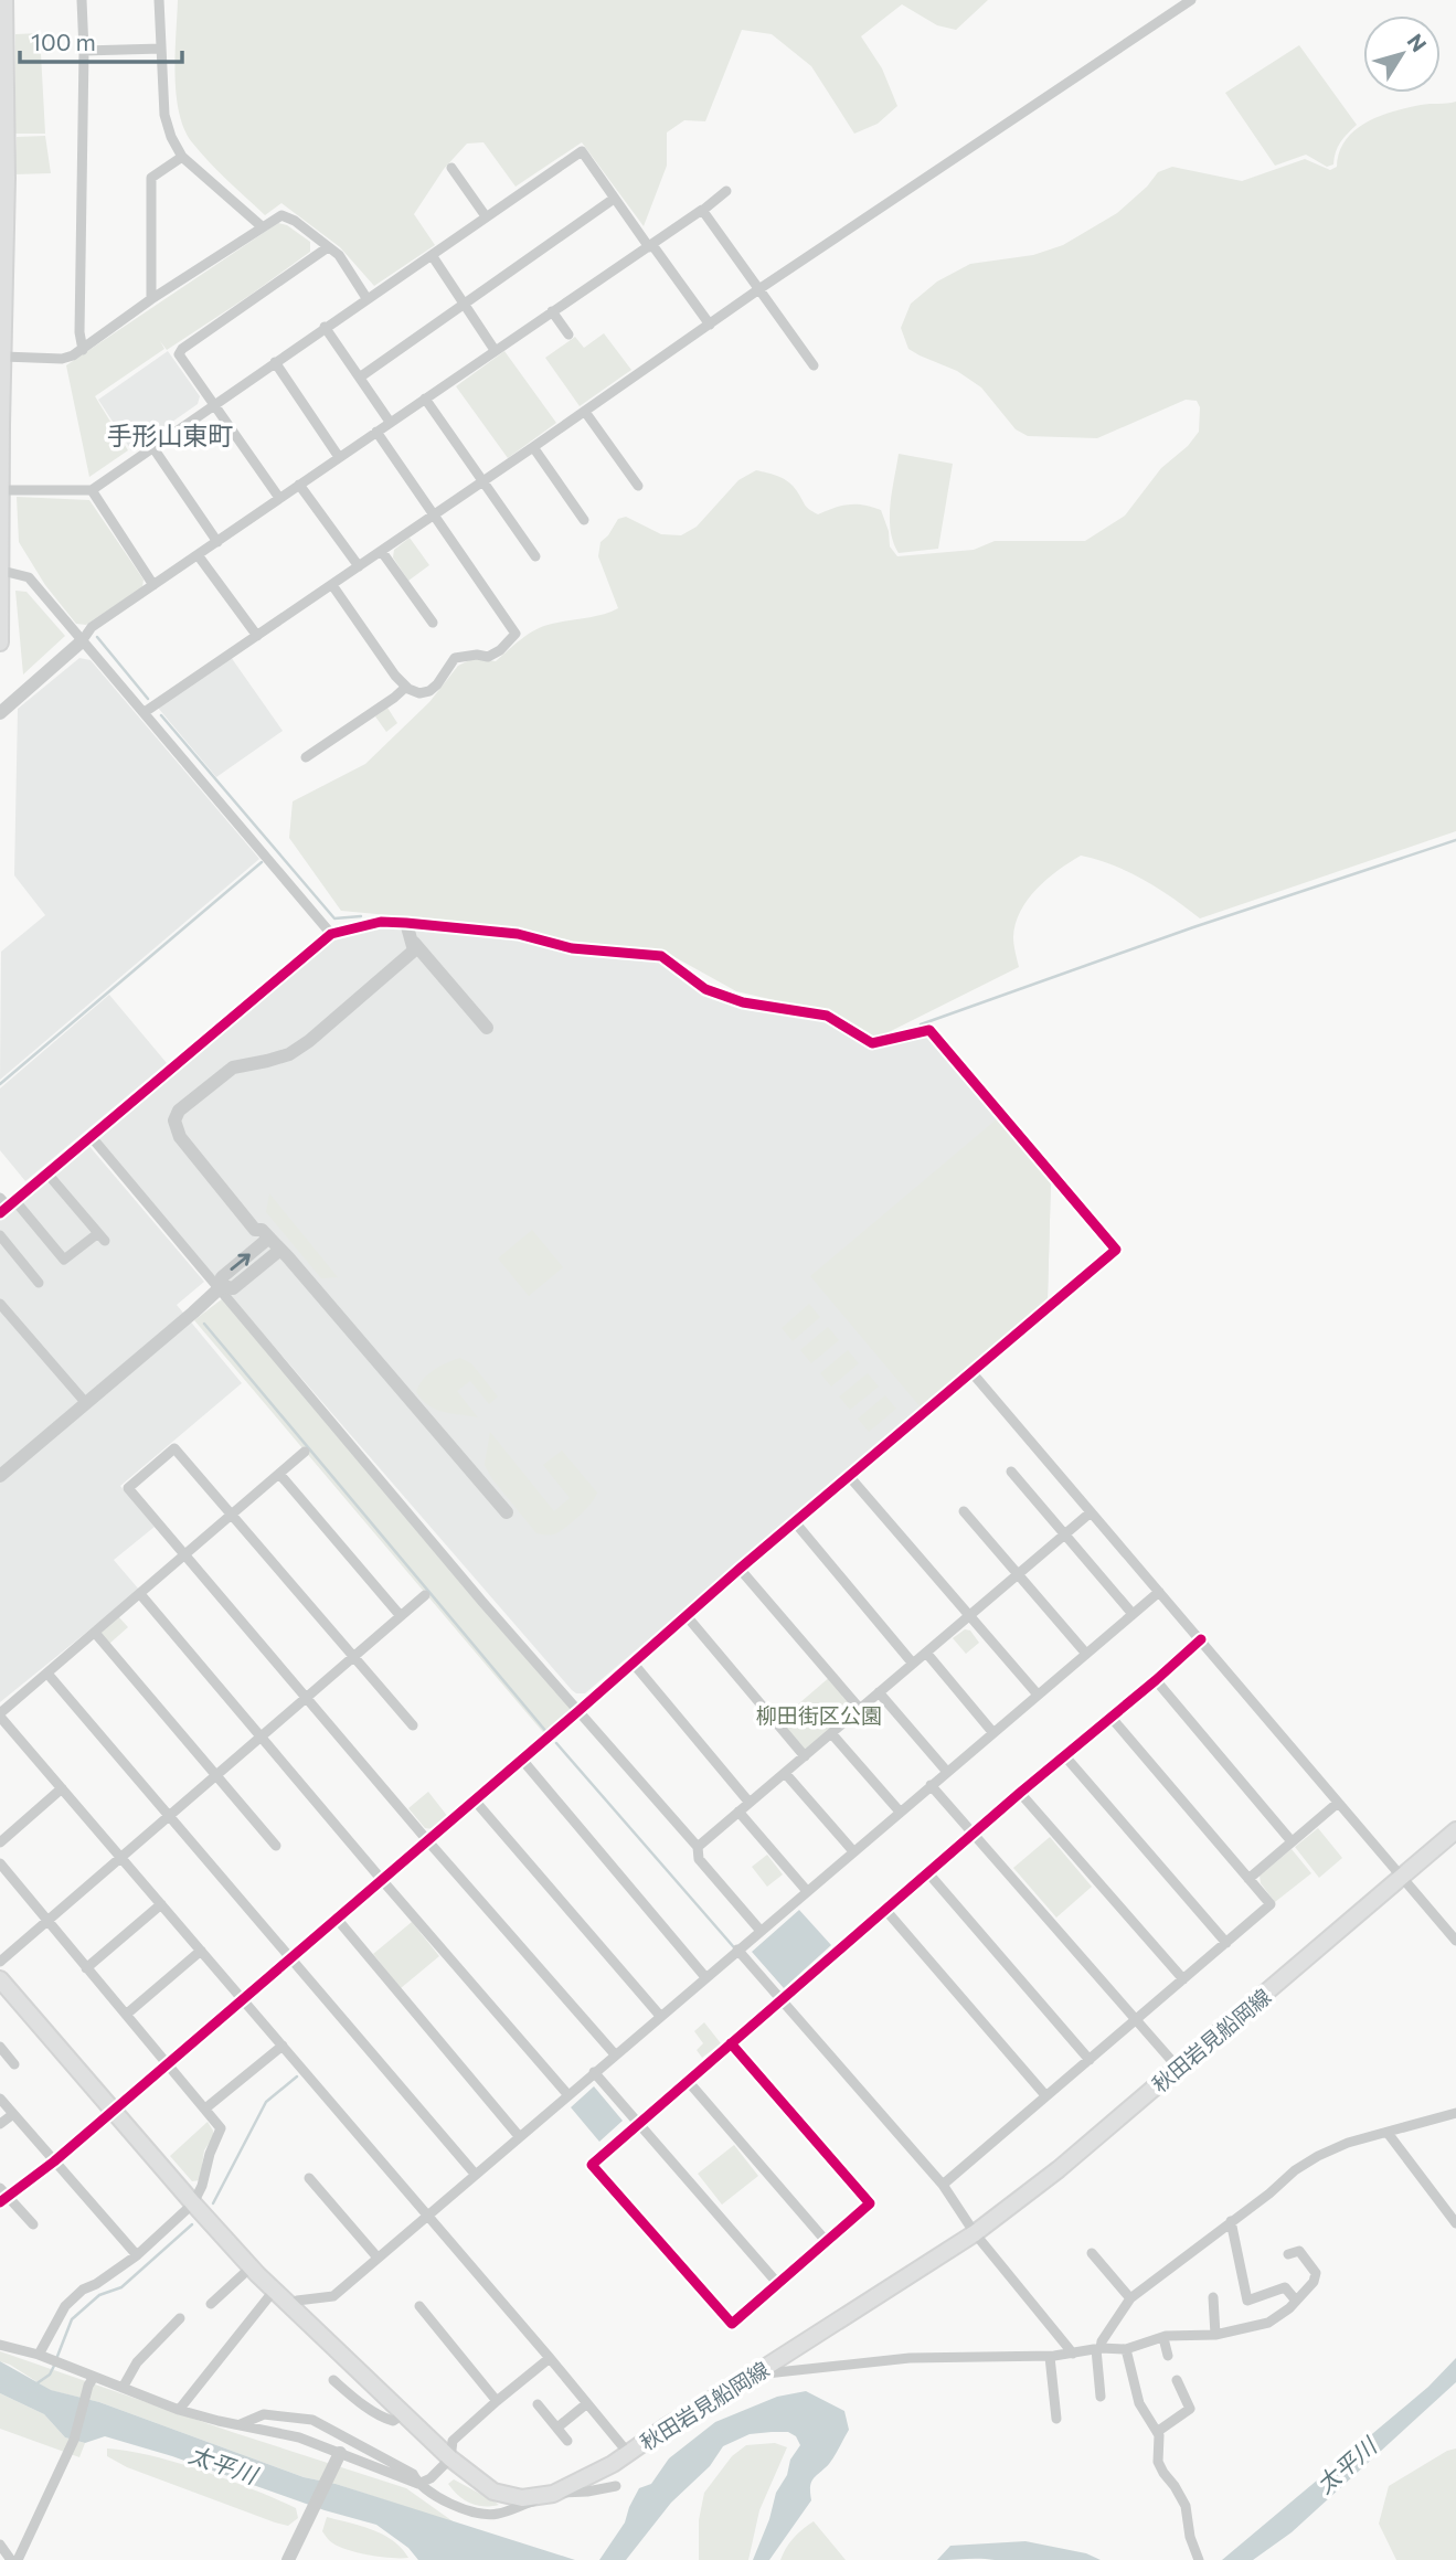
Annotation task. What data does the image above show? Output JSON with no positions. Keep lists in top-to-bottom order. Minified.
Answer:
{"streets":{"main road":["秋田岩見船岡線"]},"districts":["手形山東町"],"water":["太平川"],"parks":["柳田街区公園"],"scale_bar":"100 m","north":"top right"}
